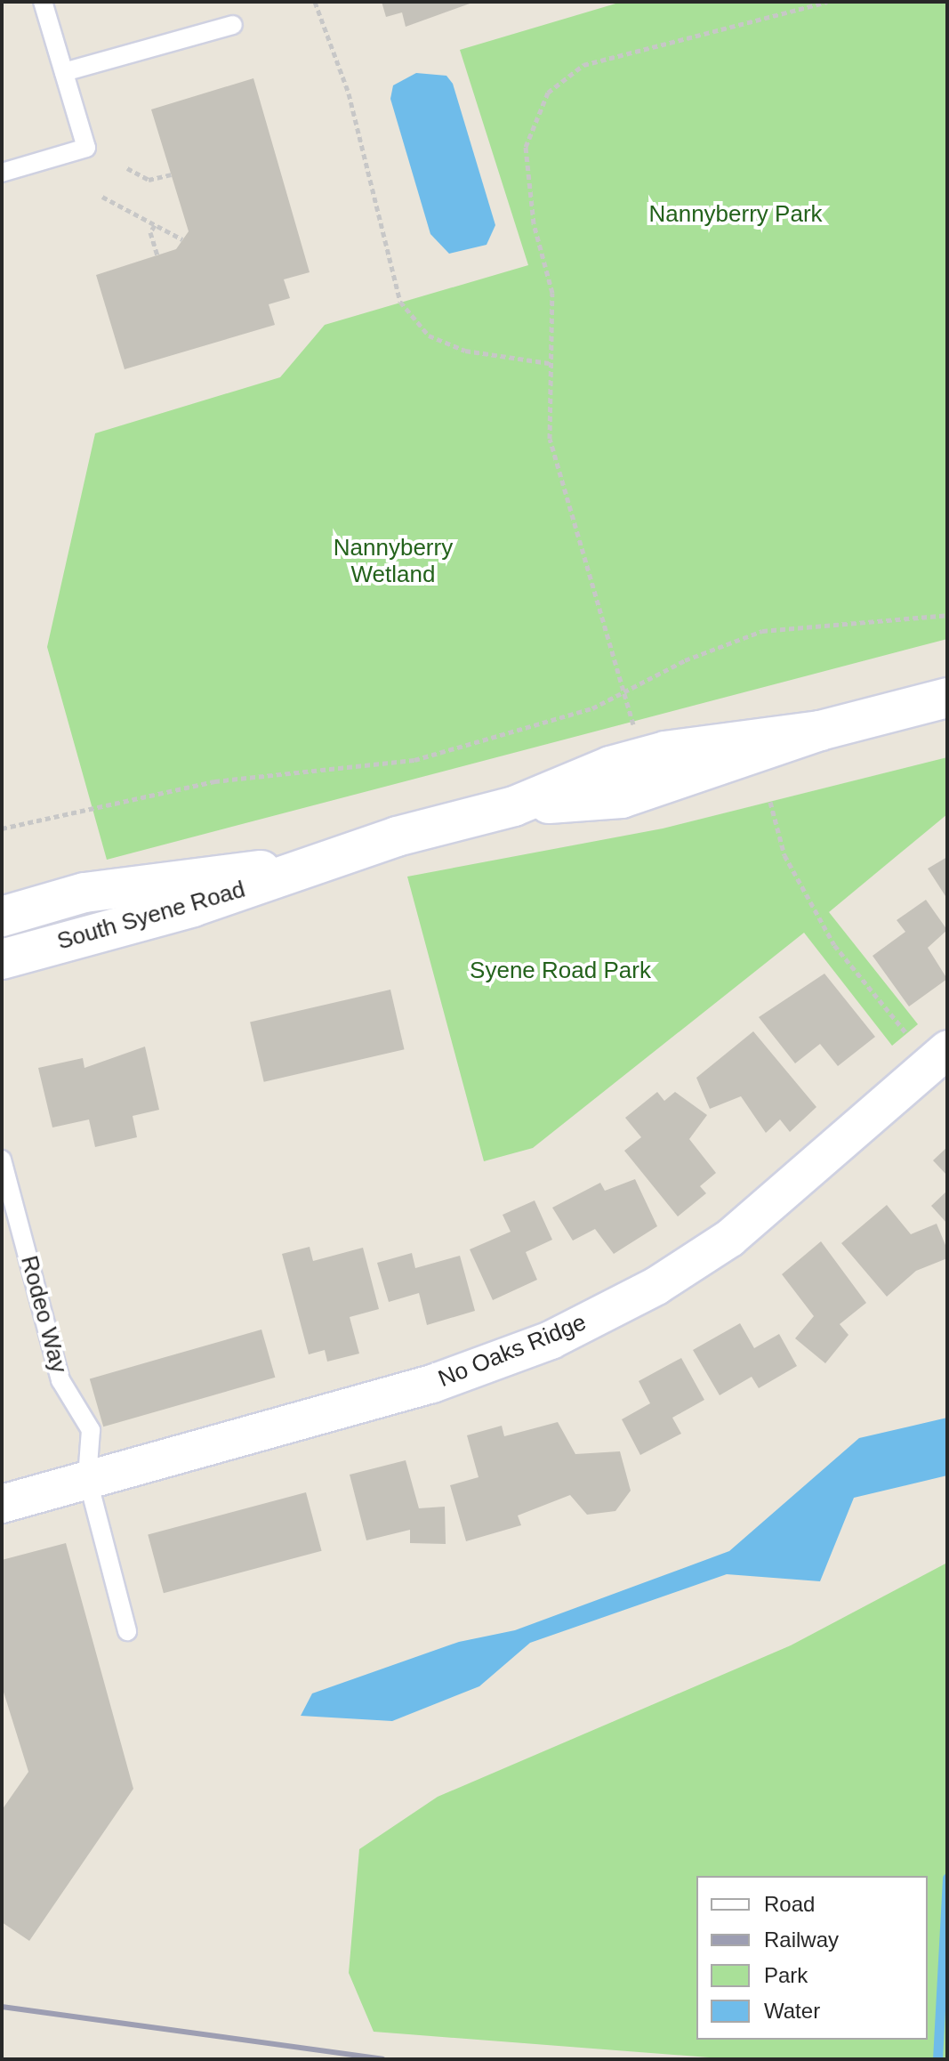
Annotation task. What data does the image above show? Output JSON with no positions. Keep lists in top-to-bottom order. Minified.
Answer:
{"streets":{"street":["South Syene Road","No Oaks Ridge"],"lane":["Rodeo Way"]},"crossings":[["Rodeo Way","No Oaks Ridge"]],"parks":["Nannyberry Park","Nannyberry Wetland","Syene Road Park"],"legend":["Road","Railway","Park","Water"]}
